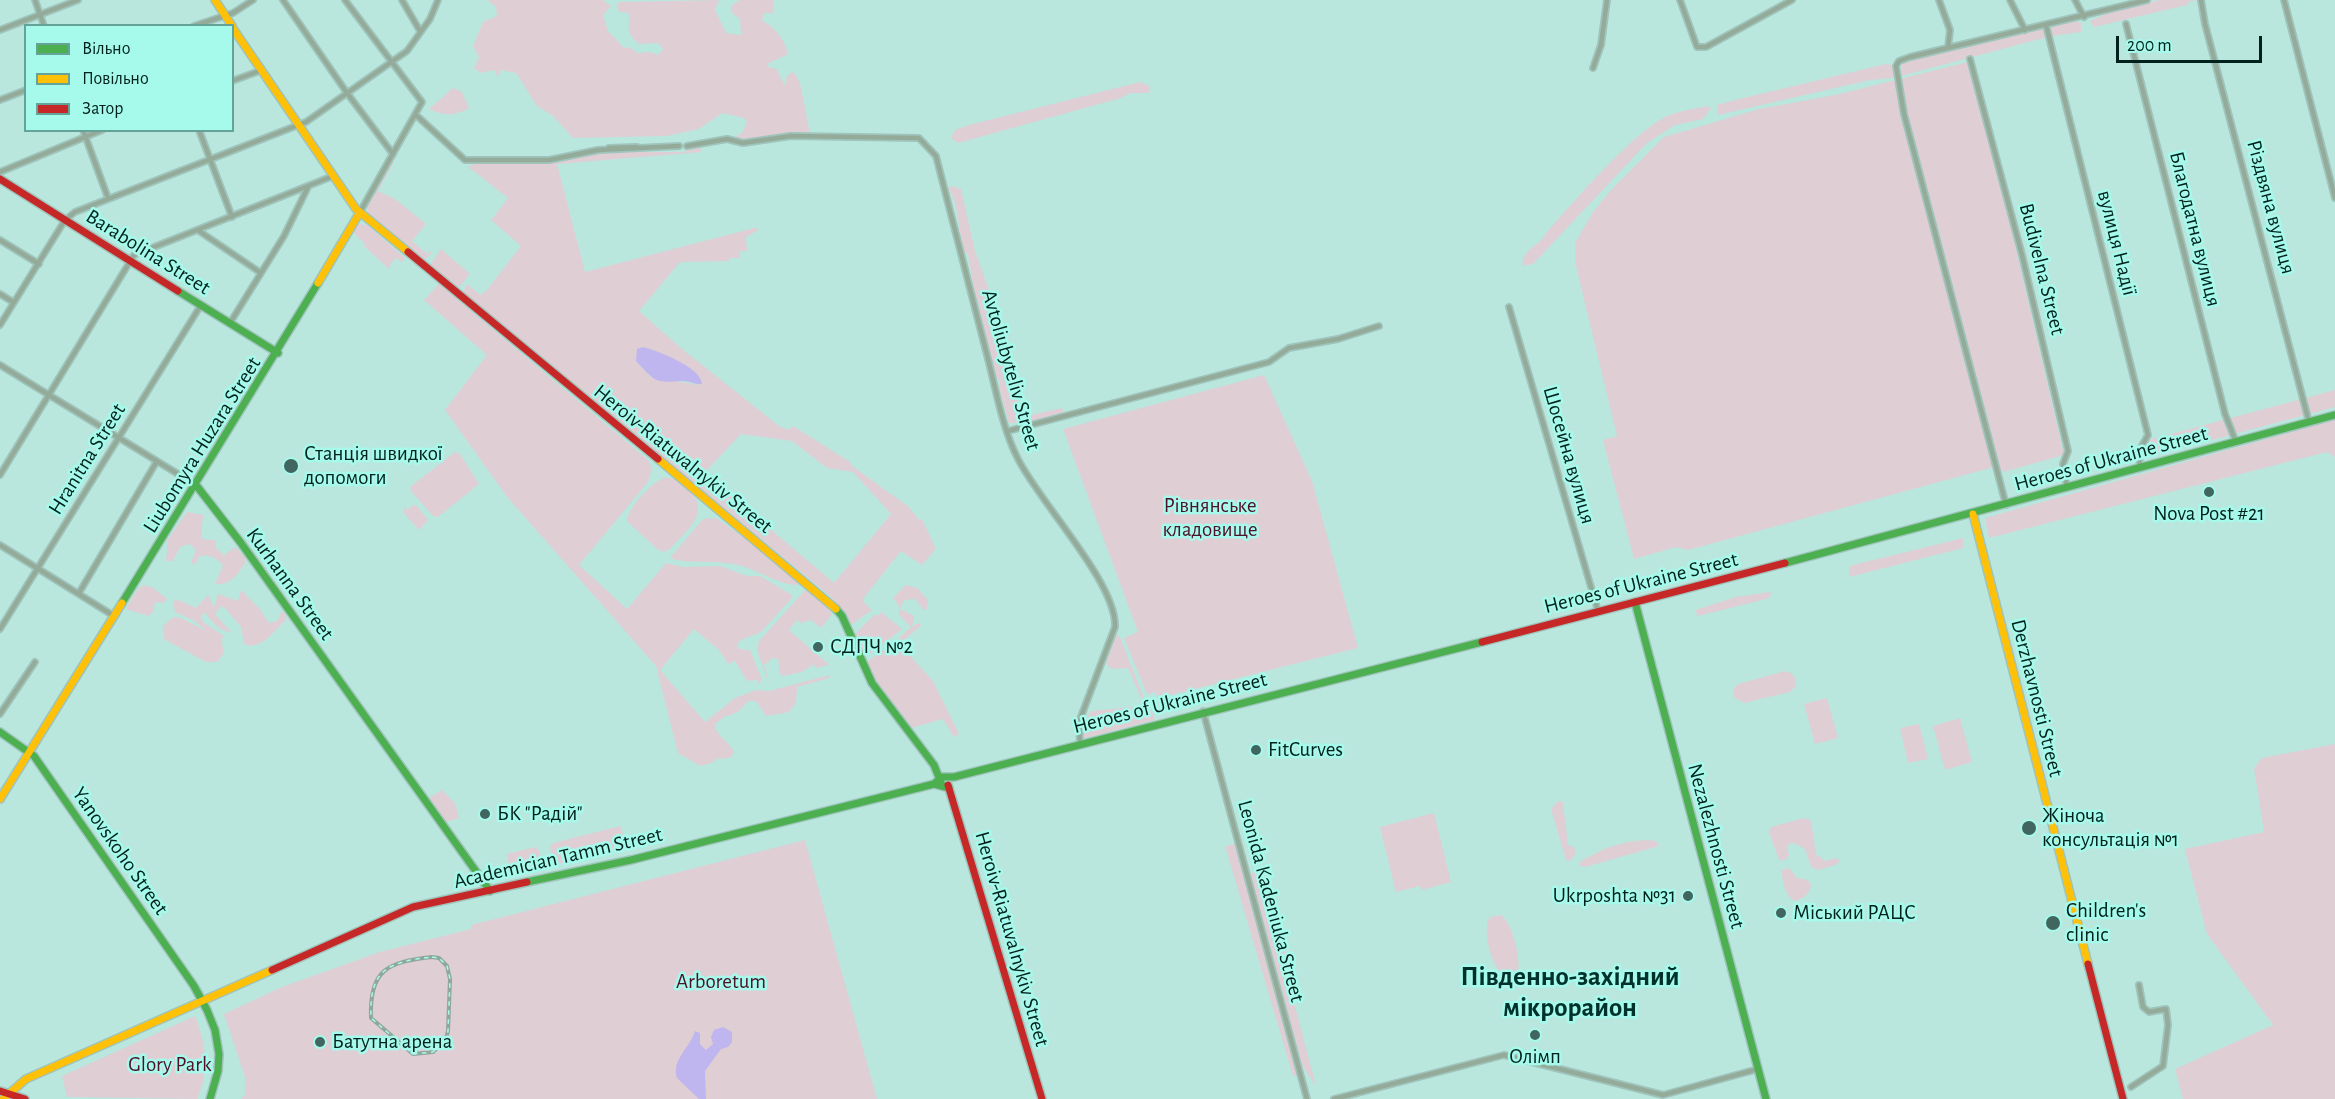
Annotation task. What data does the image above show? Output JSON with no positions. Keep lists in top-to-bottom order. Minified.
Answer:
{"streets":{"main road":["Barabolina Street","Liubomyra Huzara Street","Heroiv-Riatuvalnykiv Street","Heroes of Ukraine Street","Kurhanna Street","Derzhavnosti Street","Nezalezhnosti Street","Yanovskoho Street","Academician Tamm Street"],"street":["Різдвяна вулиця","Благодатна вулиця","вулиця Надії","Budivelna Street","Avtoliubyteliv Street","Шосейна вулиця","Hranitna Street","Leonida Kadeniuka Street"]},"crossings":[["Різдвяна вулиця","Heroes of Ukraine Street"],["Благодатна вулиця","Heroes of Ukraine Street"],["вулиця Надії","Heroes of Ukraine Street"],["Barabolina Street","Liubomyra Huzara Street"],["Barabolina Street","Hranitna Street"],["Budivelna Street","Heroes of Ukraine Street"],["Avtoliubyteliv Street","Heroes of Ukraine Street"],["Liubomyra Huzara Street","Heroiv-Riatuvalnykiv Street"],["Liubomyra Huzara Street","Kurhanna Street"],["Liubomyra Huzara Street","Yanovskoho Street"],["Шосейна вулиця","Heroes of Ukraine Street"],["Hranitna Street","Kurhanna Street"],["Heroiv-Riatuvalnykiv Street","Heroes of Ukraine Street"],["Heroiv-Riatuvalnykiv Street","Academician Tamm Street"],["Heroes of Ukraine Street","Derzhavnosti Street"],["Heroes of Ukraine Street","Nezalezhnosti Street"],["Heroes of Ukraine Street","Academician Tamm Street"],["Heroes of Ukraine Street","Leonida Kadeniuka Street"],["Kurhanna Street","Academician Tamm Street"],["Yanovskoho Street","Academician Tamm Street"]],"districts":["Південно-західний мікрорайон"],"parks":["Рівнянське кладовище","Arboretum","Glory Park"],"places":["Станція швидкої допомоги","Nova Post #21","СДПЧ №2","FitCurves","БК \"Радій\"","Жіноча консультація №1","Ukrposhta №31","Міський РАЦС","Children's clinic","Олімп","Батутна арена"],"legend":["Вільно","Повільно","Затор"],"scale_bar":"200 m"}
